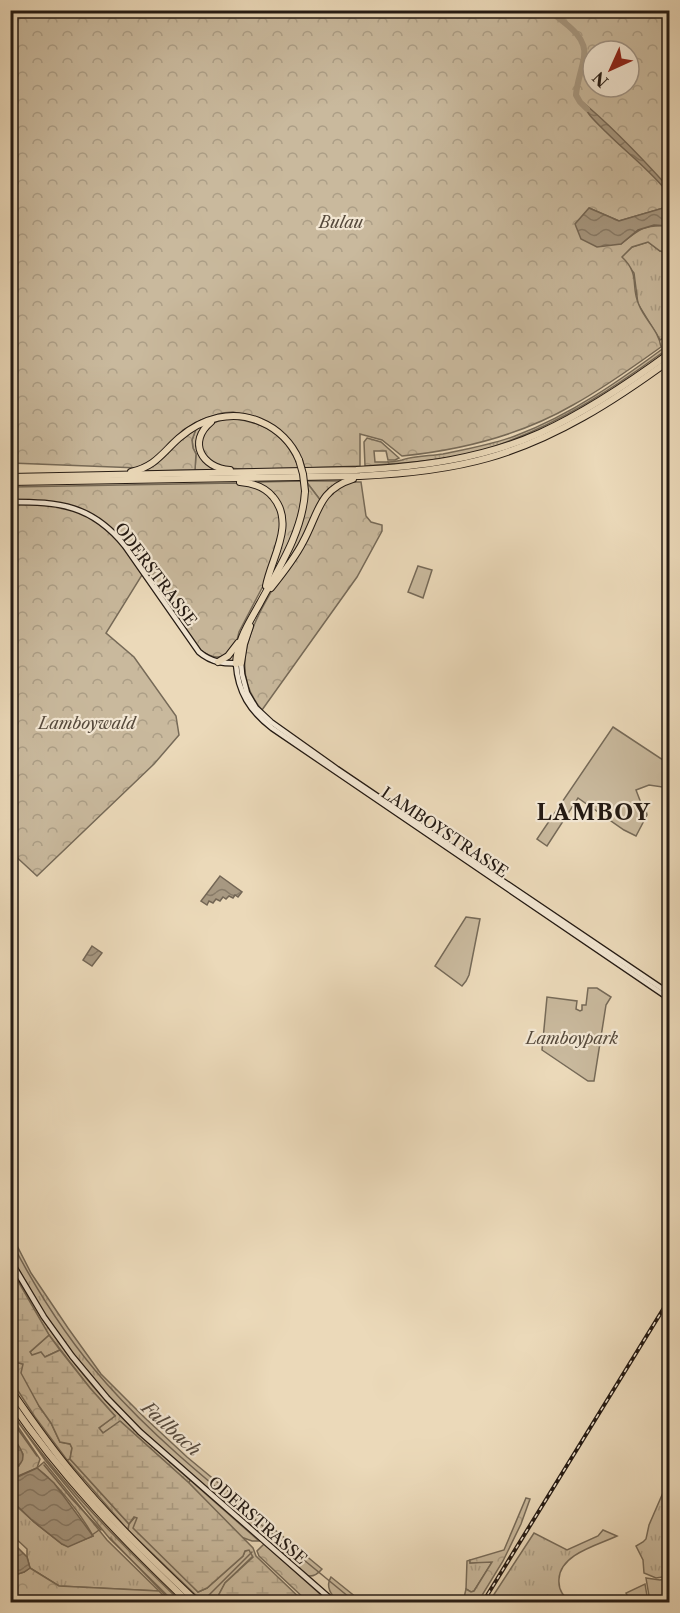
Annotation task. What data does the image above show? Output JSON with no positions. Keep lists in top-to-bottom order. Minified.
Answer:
{"streets":{"main road":["ODERSTRASSE","LAMBOYSTRASSE"]},"crossings":[["ODERSTRASSE","LAMBOYSTRASSE"]],"districts":["LAMBOY"],"water":["Fallbach"],"parks":["Bulau","Lamboywald","Lamboypark"],"north":"bottom left"}
